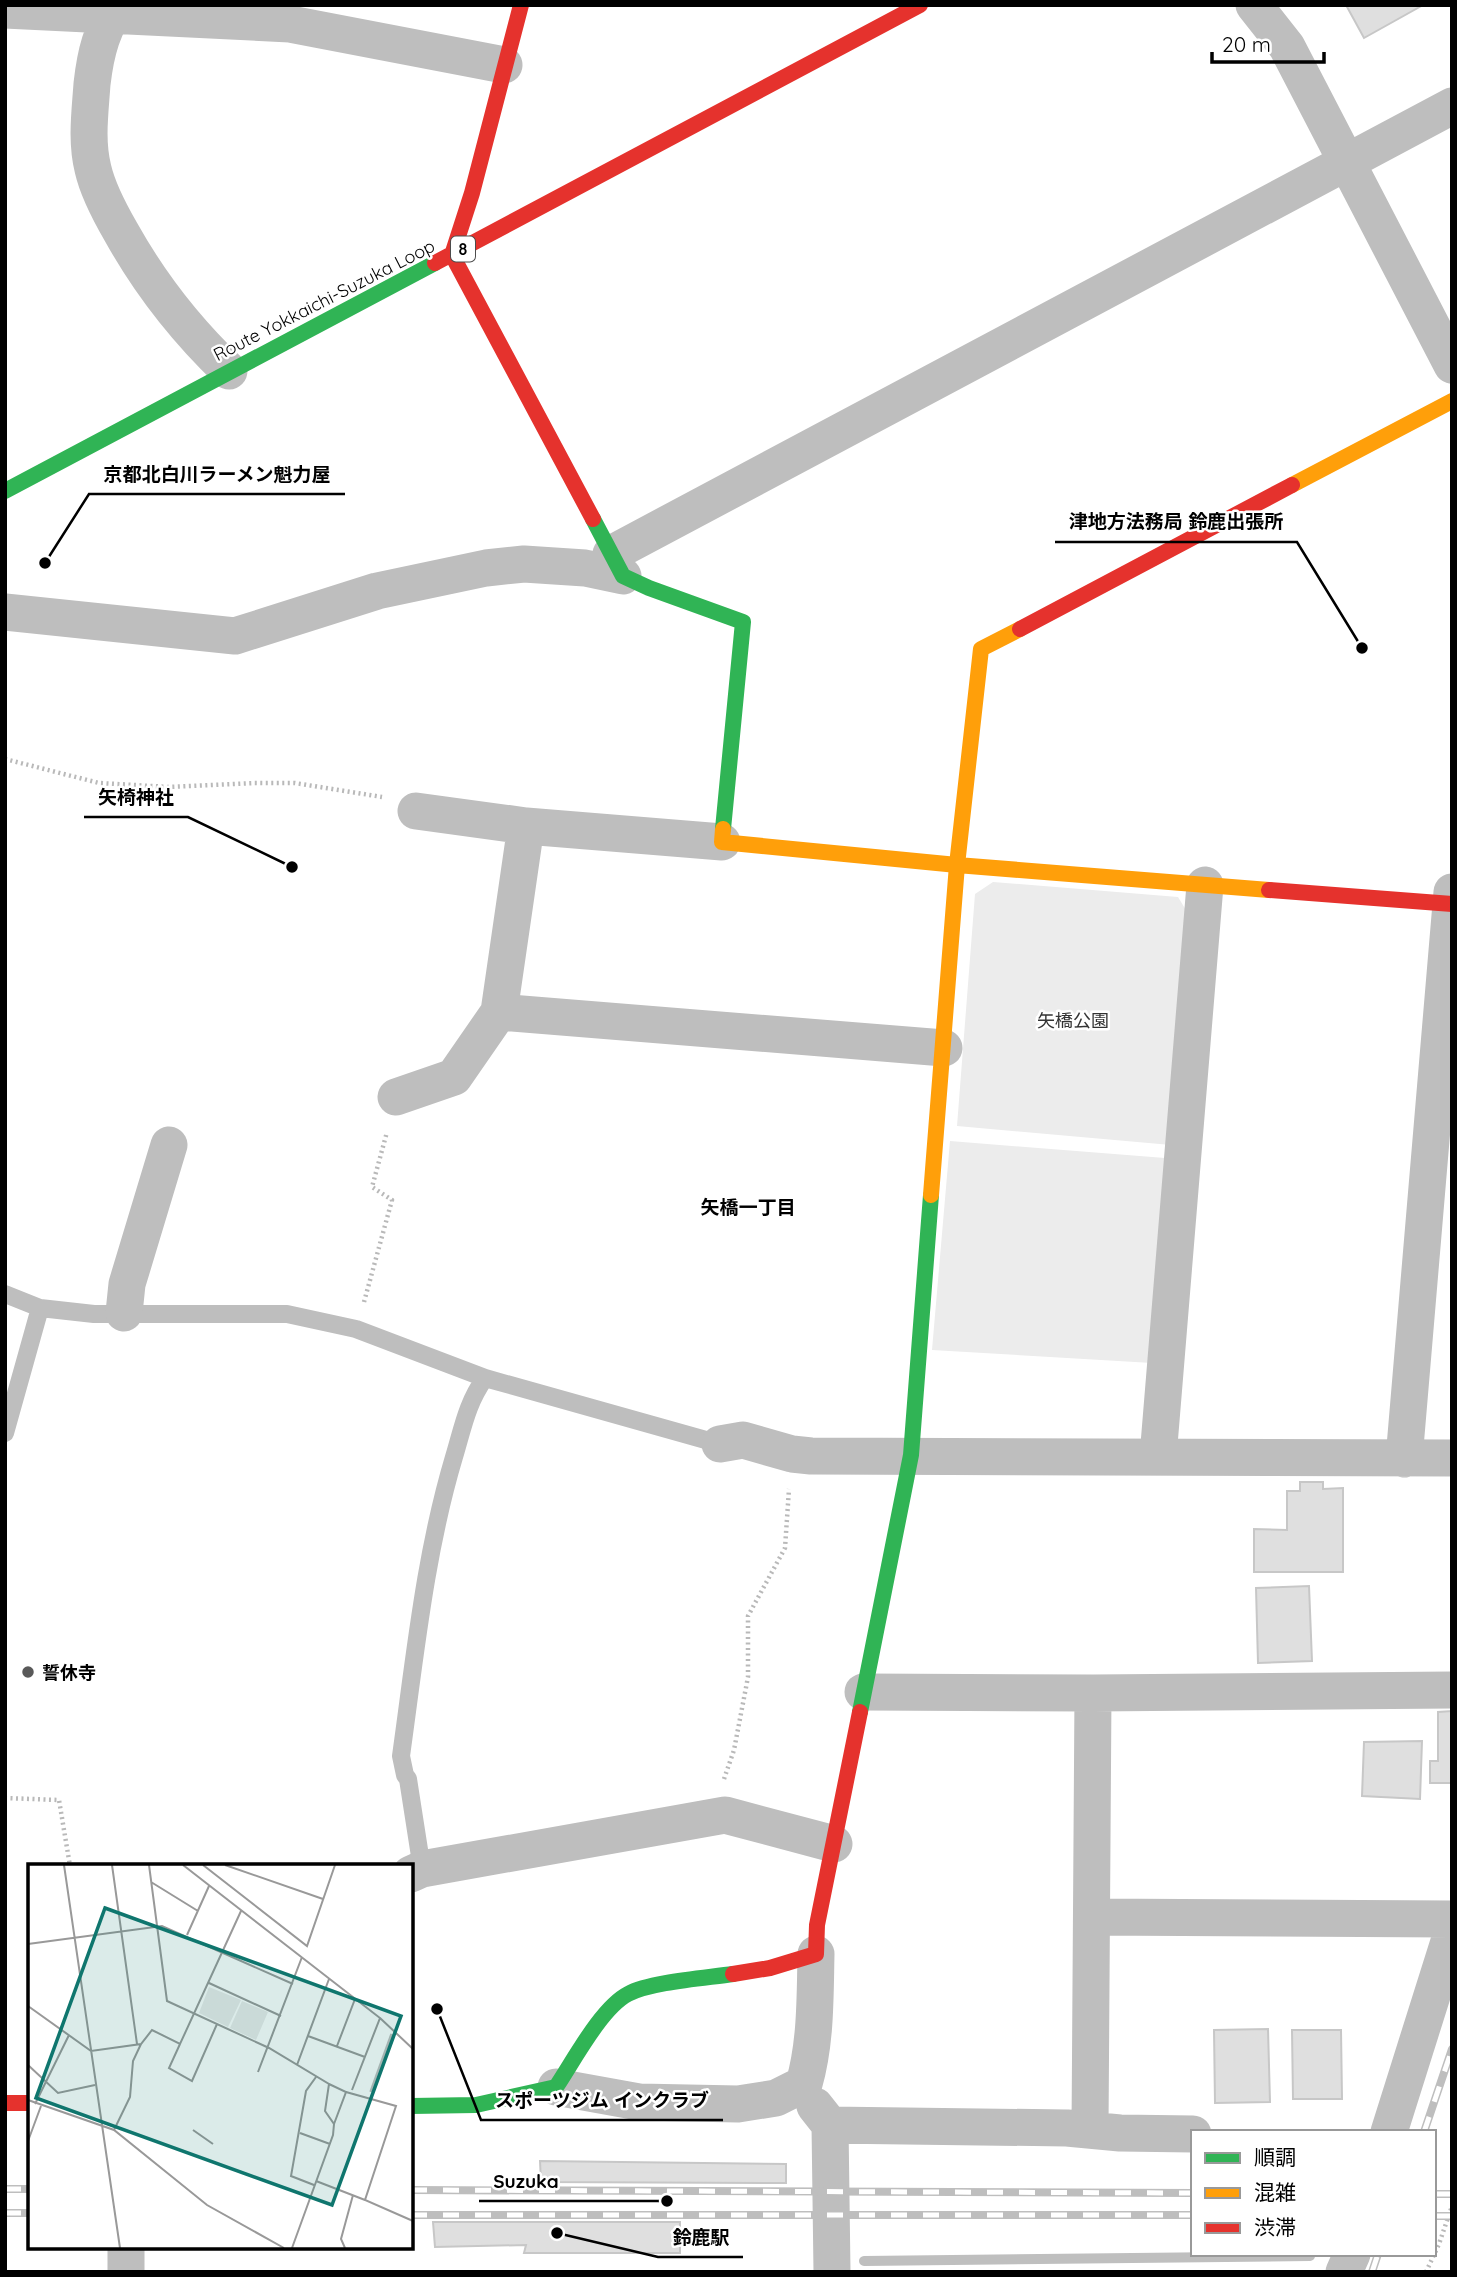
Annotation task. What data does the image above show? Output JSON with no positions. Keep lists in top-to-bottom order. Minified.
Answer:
{"streets":{"street":["8","Route Yokkaichi-Suzuka Loop"]},"districts":["矢橋一丁目"],"parks":["矢橋公園"],"places":["京都北白川ラーメン魁力屋","津地方法務局 鈴鹿出張所","矢椅神社","誓休寺","スポーツジム インクラブ","Suzuka","鈴鹿駅"],"legend":["順調","混雑","渋滞"],"scale_bar":"20 m"}
